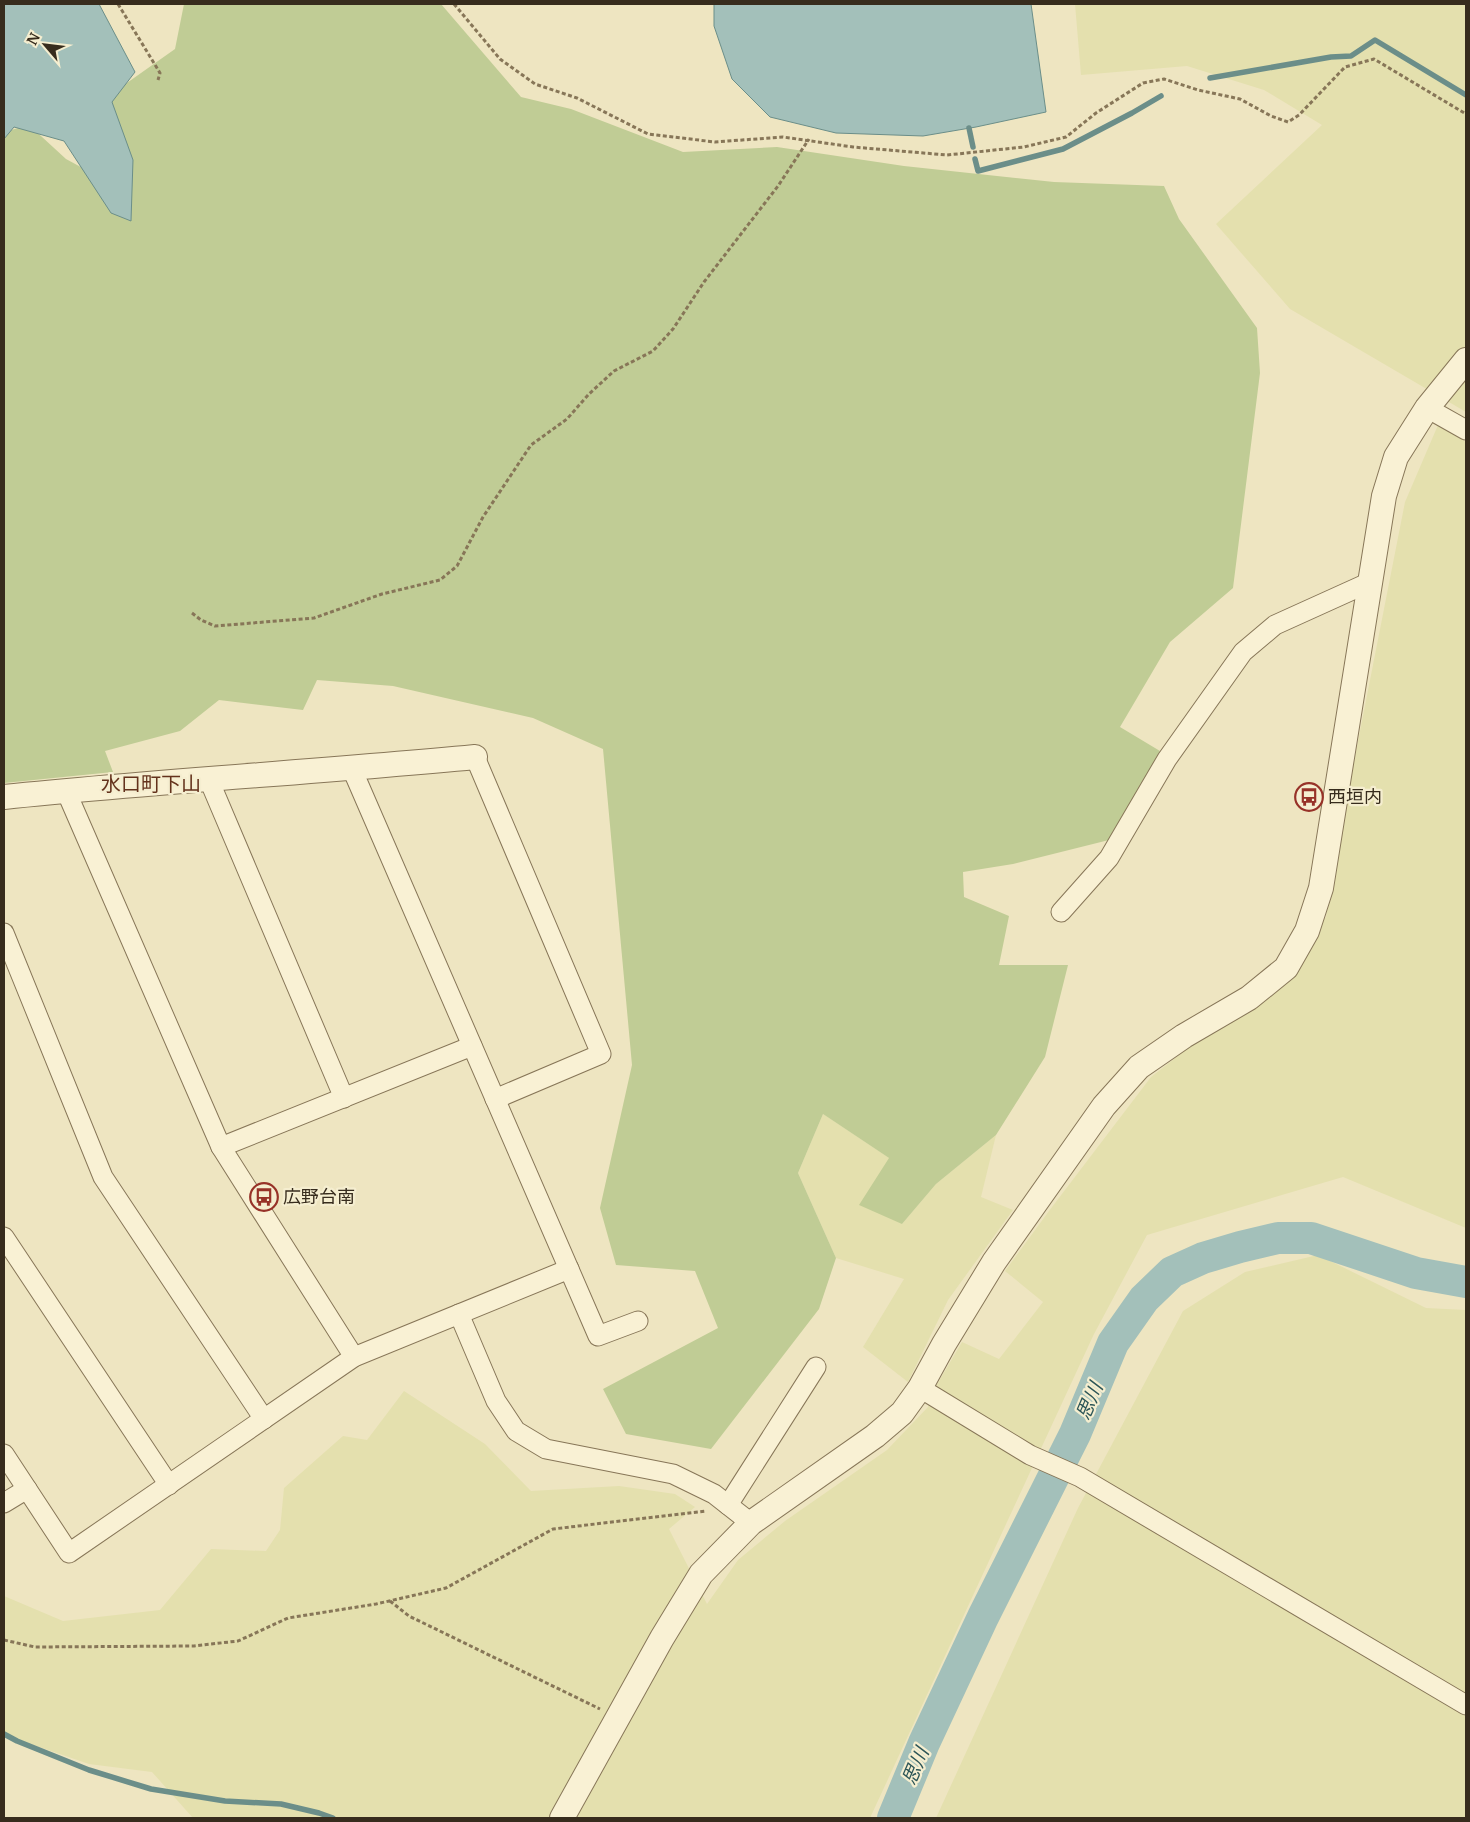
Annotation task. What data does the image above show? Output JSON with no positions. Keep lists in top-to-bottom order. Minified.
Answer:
{"districts":["水口町下山"],"water":["思川"],"places":{"bus stop":["西垣内","広野台南"]},"north":"top left"}
